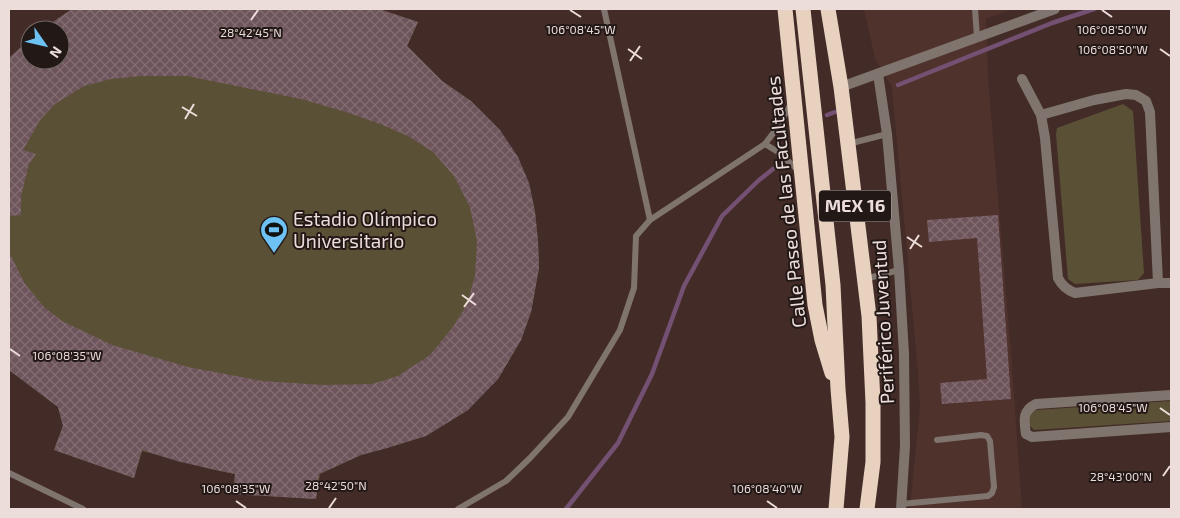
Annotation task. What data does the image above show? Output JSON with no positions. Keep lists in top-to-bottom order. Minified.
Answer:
{"streets":{"highway":["Calle Paseo de las Facultades","MEX 16"],"street":["Periférico Juventud"]},"crossings":[["Calle Paseo de las Facultades","MEX 16"]],"places":{"sports":["Estadio Olímpico Universitario"]},"north":"bottom right","coordinates":["106°08'50\"W","106°08'45\"W","28°42'45\"N","106°08'35\"W","28°43'00\"N","28°42'50\"N","106°08'40\"W"]}
